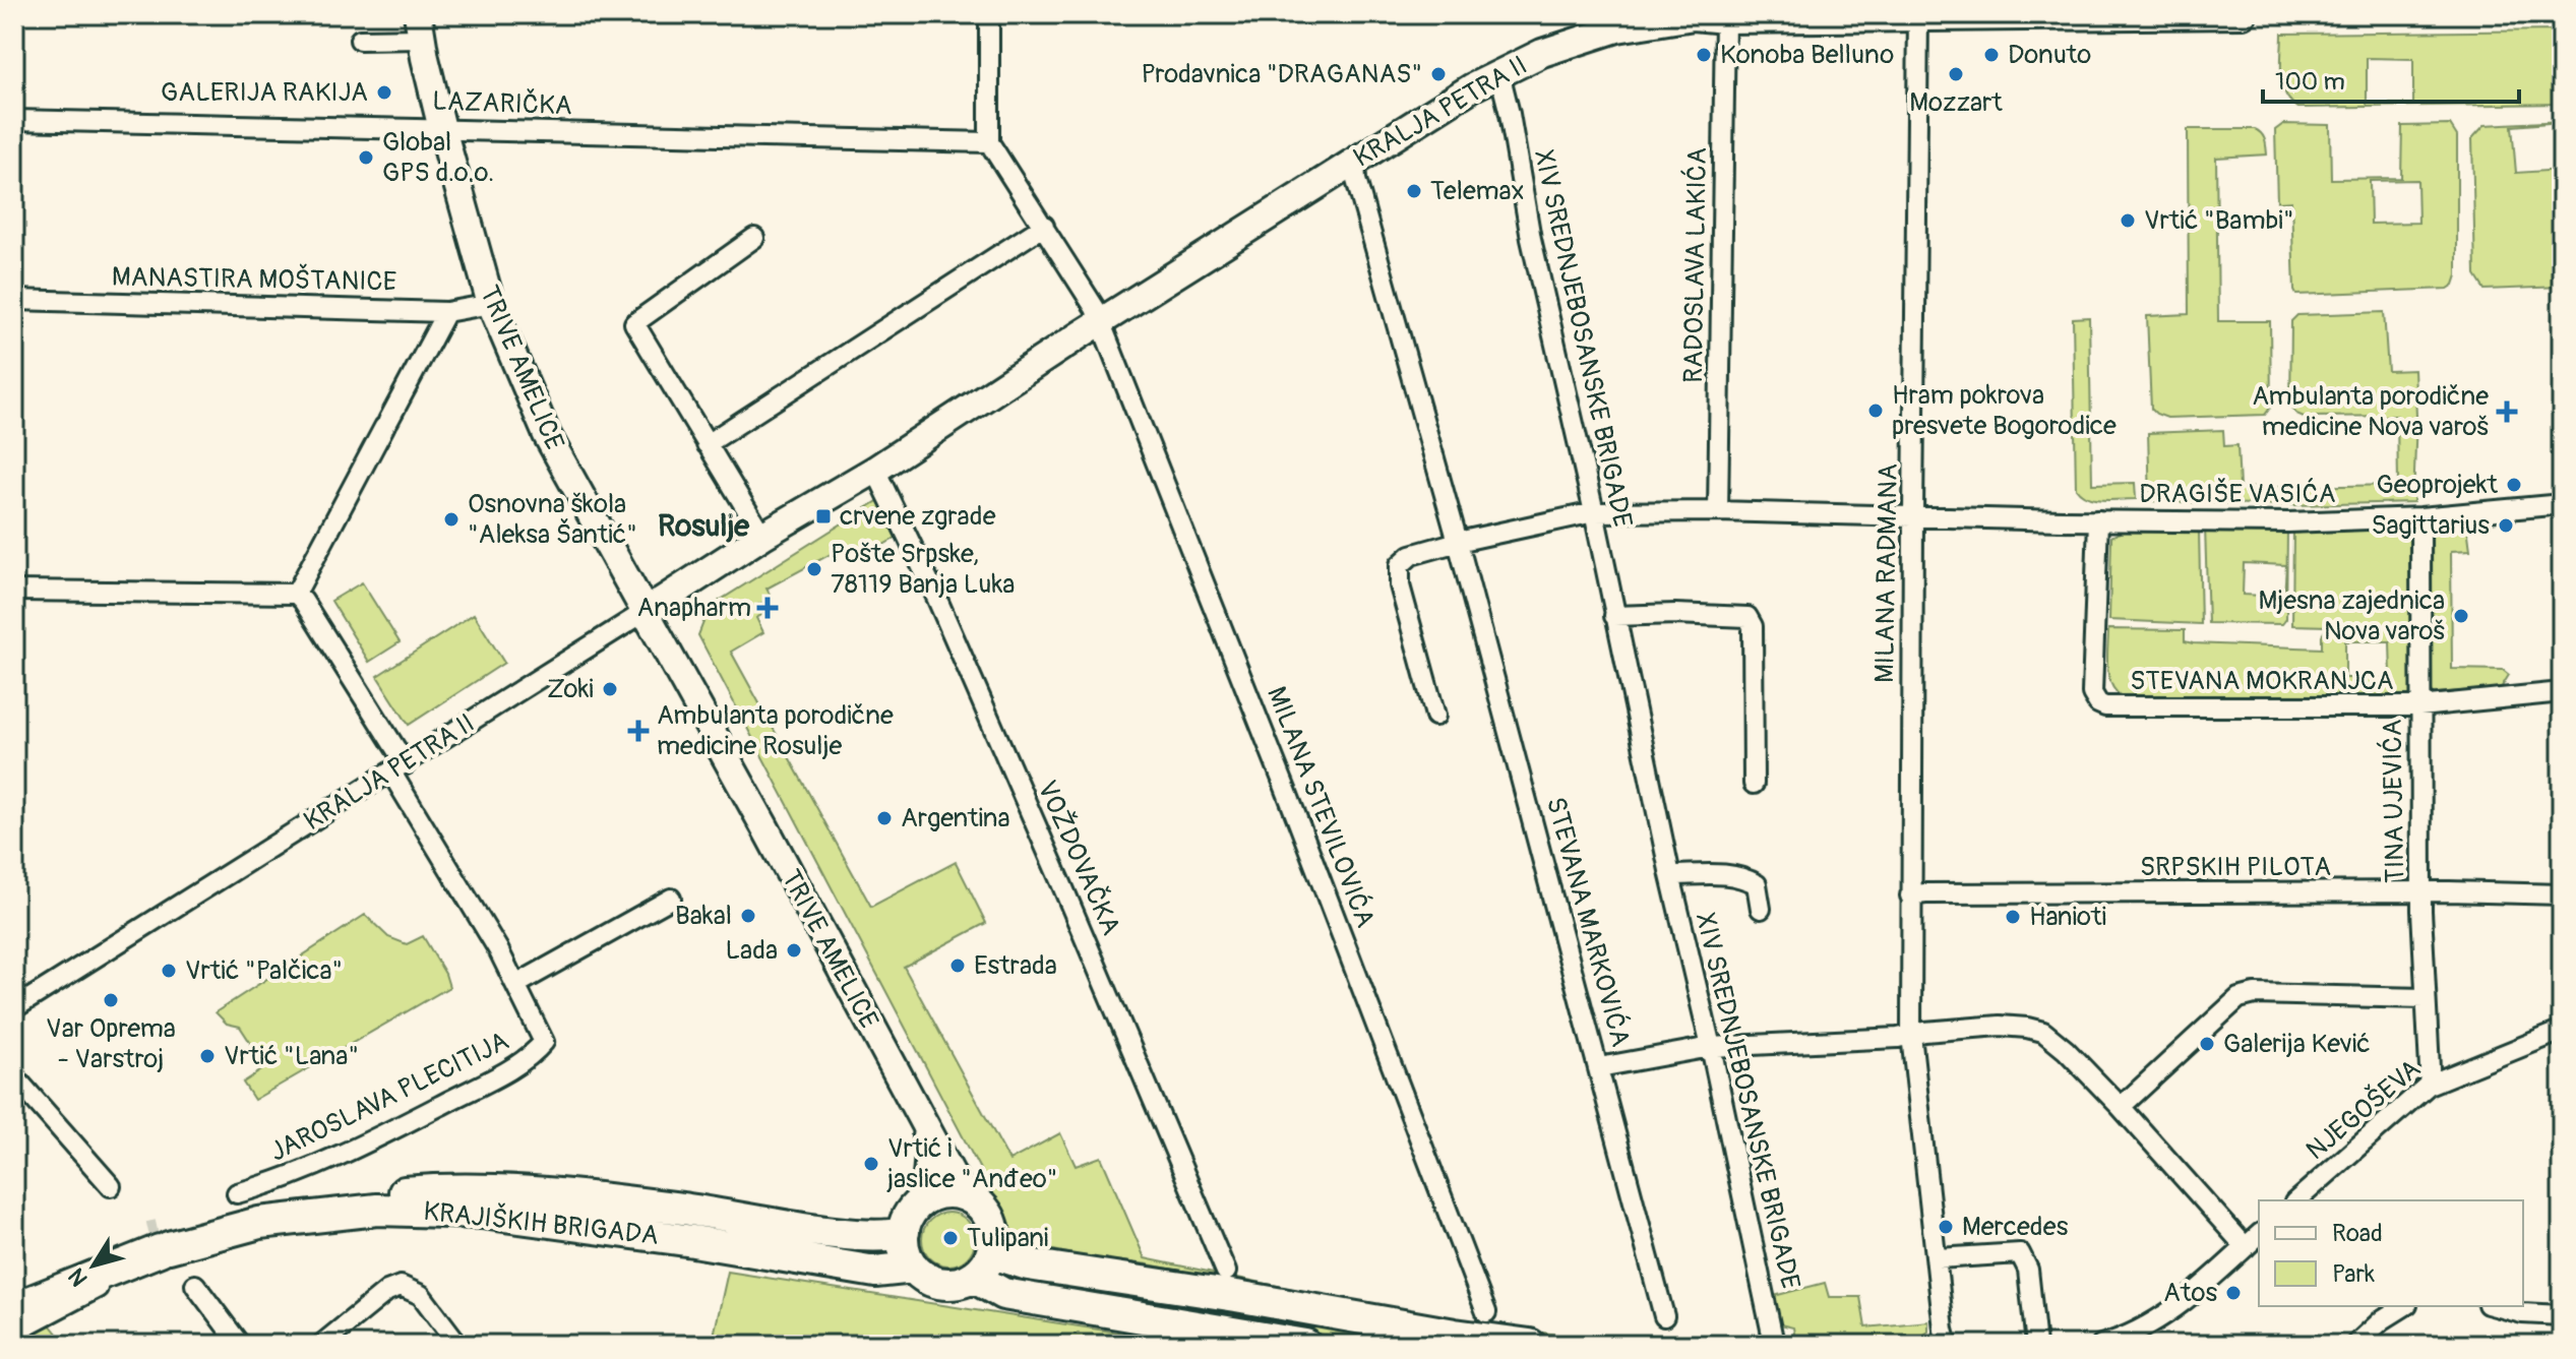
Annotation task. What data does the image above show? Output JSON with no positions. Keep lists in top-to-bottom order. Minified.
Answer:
{"streets":{"main road":["KRAJIŠKIH BRIGADA"],"street":["LAZARIČKA","KRALJA PETRA II","RADOSLAVA LAKIĆA","MANASTIRA MOŠTANICE","XIV SREDNJEBOSANSKE BRIGADE","TRIVE AMELICE","DRAGIŠE VASIĆA","MILANA RADMANA","STEVANA MOKRANJCA","TINA UJEVIĆA","MILANA STEVILOVIĆA","VOŽDOVAČKA","SRPSKIH PILOTA","STEVANA MARKOVIĆA","JAROSLAVA PLECITIJA","NJEGOŠEVA"]},"crossings":[["LAZARIČKA","TRIVE AMELICE"],["KRALJA PETRA II","RADOSLAVA LAKIĆA"],["KRALJA PETRA II","XIV SREDNJEBOSANSKE BRIGADE"],["KRALJA PETRA II","TRIVE AMELICE"],["KRALJA PETRA II","MILANA RADMANA"],["KRALJA PETRA II","MILANA STEVILOVIĆA"],["KRALJA PETRA II","VOŽDOVAČKA"],["KRALJA PETRA II","STEVANA MARKOVIĆA"],["KRALJA PETRA II","JAROSLAVA PLECITIJA"],["MANASTIRA MOŠTANICE","TRIVE AMELICE"],["TRIVE AMELICE","KRAJIŠKIH BRIGADA"],["DRAGIŠE VASIĆA","MILANA RADMANA"],["DRAGIŠE VASIĆA","STEVANA MOKRANJCA"],["DRAGIŠE VASIĆA","TINA UJEVIĆA"],["MILANA RADMANA","SRPSKIH PILOTA"],["STEVANA MOKRANJCA","TINA UJEVIĆA"],["TINA UJEVIĆA","SRPSKIH PILOTA"],["TINA UJEVIĆA","NJEGOŠEVA"]],"districts":["Rosulje"],"places":{"other":["Konoba Belluno","Donuto","Prodavnica \"DRAGANAS\"","Mozzart","GALERIJA RAKIJA","Global GPS d.o.o.","Telemax","Vrtić \"Bambi\"","Hram pokrova presvete Bogorodice","Geoprojekt","Osnovna škola \"Aleksa Šantić\"","Sagittarius","Pošte Srpske, 78119 Banja Luka","Mjesna zajednica Nova varoš","Zoki","Argentina","Bakal","Hanioti","Lada","Estrada","Vrtić \"Palčica\"","Var Oprema - Varstroj","Galerija Kević","Vrtić \"Lana\"","Vrtić i jaslice \"Anđeo\"","Mercedes","Tulipani","Atos"],"health":["Ambulanta porodične medicine Nova varoš","Anapharm","Ambulanta porodične medicine Rosulje"],"transit":["crvene zgrade"]},"legend":["Road","Park"],"scale_bar":"100 m","north":"bottom left"}
